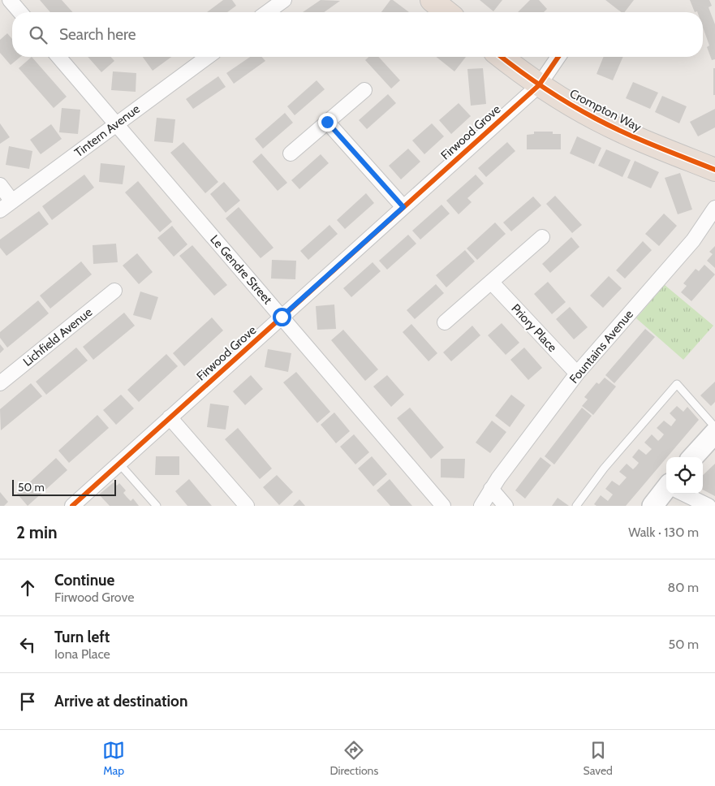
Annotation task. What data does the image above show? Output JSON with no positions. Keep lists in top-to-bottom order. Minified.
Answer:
{"streets":{"highway":["Crompton Way"],"street":["Tintern Avenue","Firwood Grove","Le Gendre Street","Priory Place","Lichfield Avenue","Fountains Avenue"]},"crossings":[["Crompton Way","Firwood Grove"],["Tintern Avenue","Le Gendre Street"],["Firwood Grove","Le Gendre Street"],["Priory Place","Fountains Avenue"]],"scale_bar":"50 m","page":{"search":"Search here","scale":"50 m","heading":["2 min","Walk · 130 m"],"list":[["Continue","Firwood Grove","80 m"],["Turn left","Iona Place","50 m"],"Arrive at destination"],"nav":["Map","Directions","Saved"]}}
